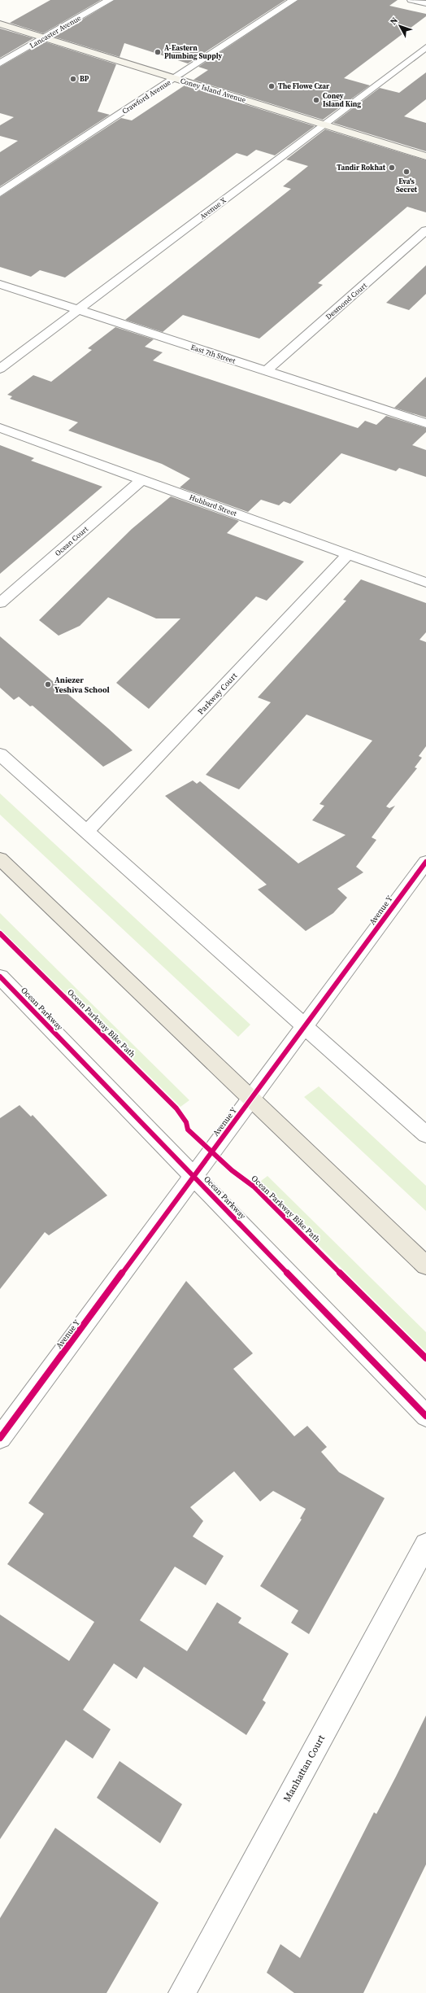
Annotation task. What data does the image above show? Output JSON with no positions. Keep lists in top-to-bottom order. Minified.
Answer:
{"streets":{"main road":["Coney Island Avenue"],"street":["Lancaster Avenue","Crawford Avenue","Avenue X","Desmond Court","East 7th Street","Hubbard Street","Ocean Court","Parkway Court","Avenue Y","Ocean Parkway","Manhattan Court"],"cycle path":["Ocean Parkway Bike Path"]},"crossings":[["Lancaster Avenue","Coney Island Avenue"],["Coney Island Avenue","Crawford Avenue"],["Coney Island Avenue","Avenue X"],["Avenue X","East 7th Street"],["Desmond Court","East 7th Street"],["Hubbard Street","Ocean Court"],["Hubbard Street","Parkway Court"],["Avenue Y","Ocean Parkway"]],"places":["A-Eastern Plumbing Supply","BP","The Flowe Czar","Coney Island King","Tandir Rokhat","Eva's Secret","Aniezer Yeshiva School"],"north":"top left"}
